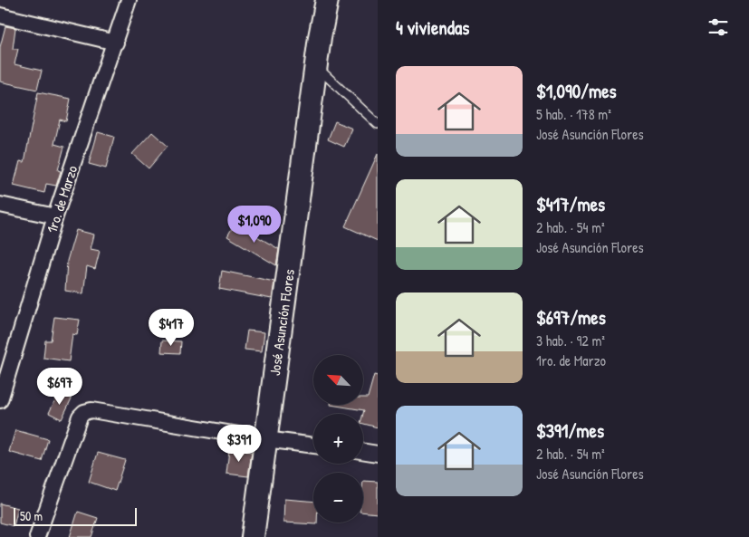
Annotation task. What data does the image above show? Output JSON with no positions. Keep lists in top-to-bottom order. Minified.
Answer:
{"streets":{"street":["1ro. de Marzo","José Asunción Flores"]},"scale_bar":"50 m","north":"top left","page":{"heading":"4 viviendas","list":[{"name":"$1,090/mes","note":"5 hab. · 178 m² · José Asunción Flores"},{"name":"$417/mes","note":"2 hab. · 54 m² · José Asunción Flores"},{"name":"$697/mes","note":"3 hab. · 92 m² · 1ro. de Marzo"},{"name":"$391/mes","note":"2 hab. · 54 m² · José Asunción Flores"}],"price":["$1,090","$417","$697","$391"],"map_buttons":["+","−"],"scale":"50 m"}}
